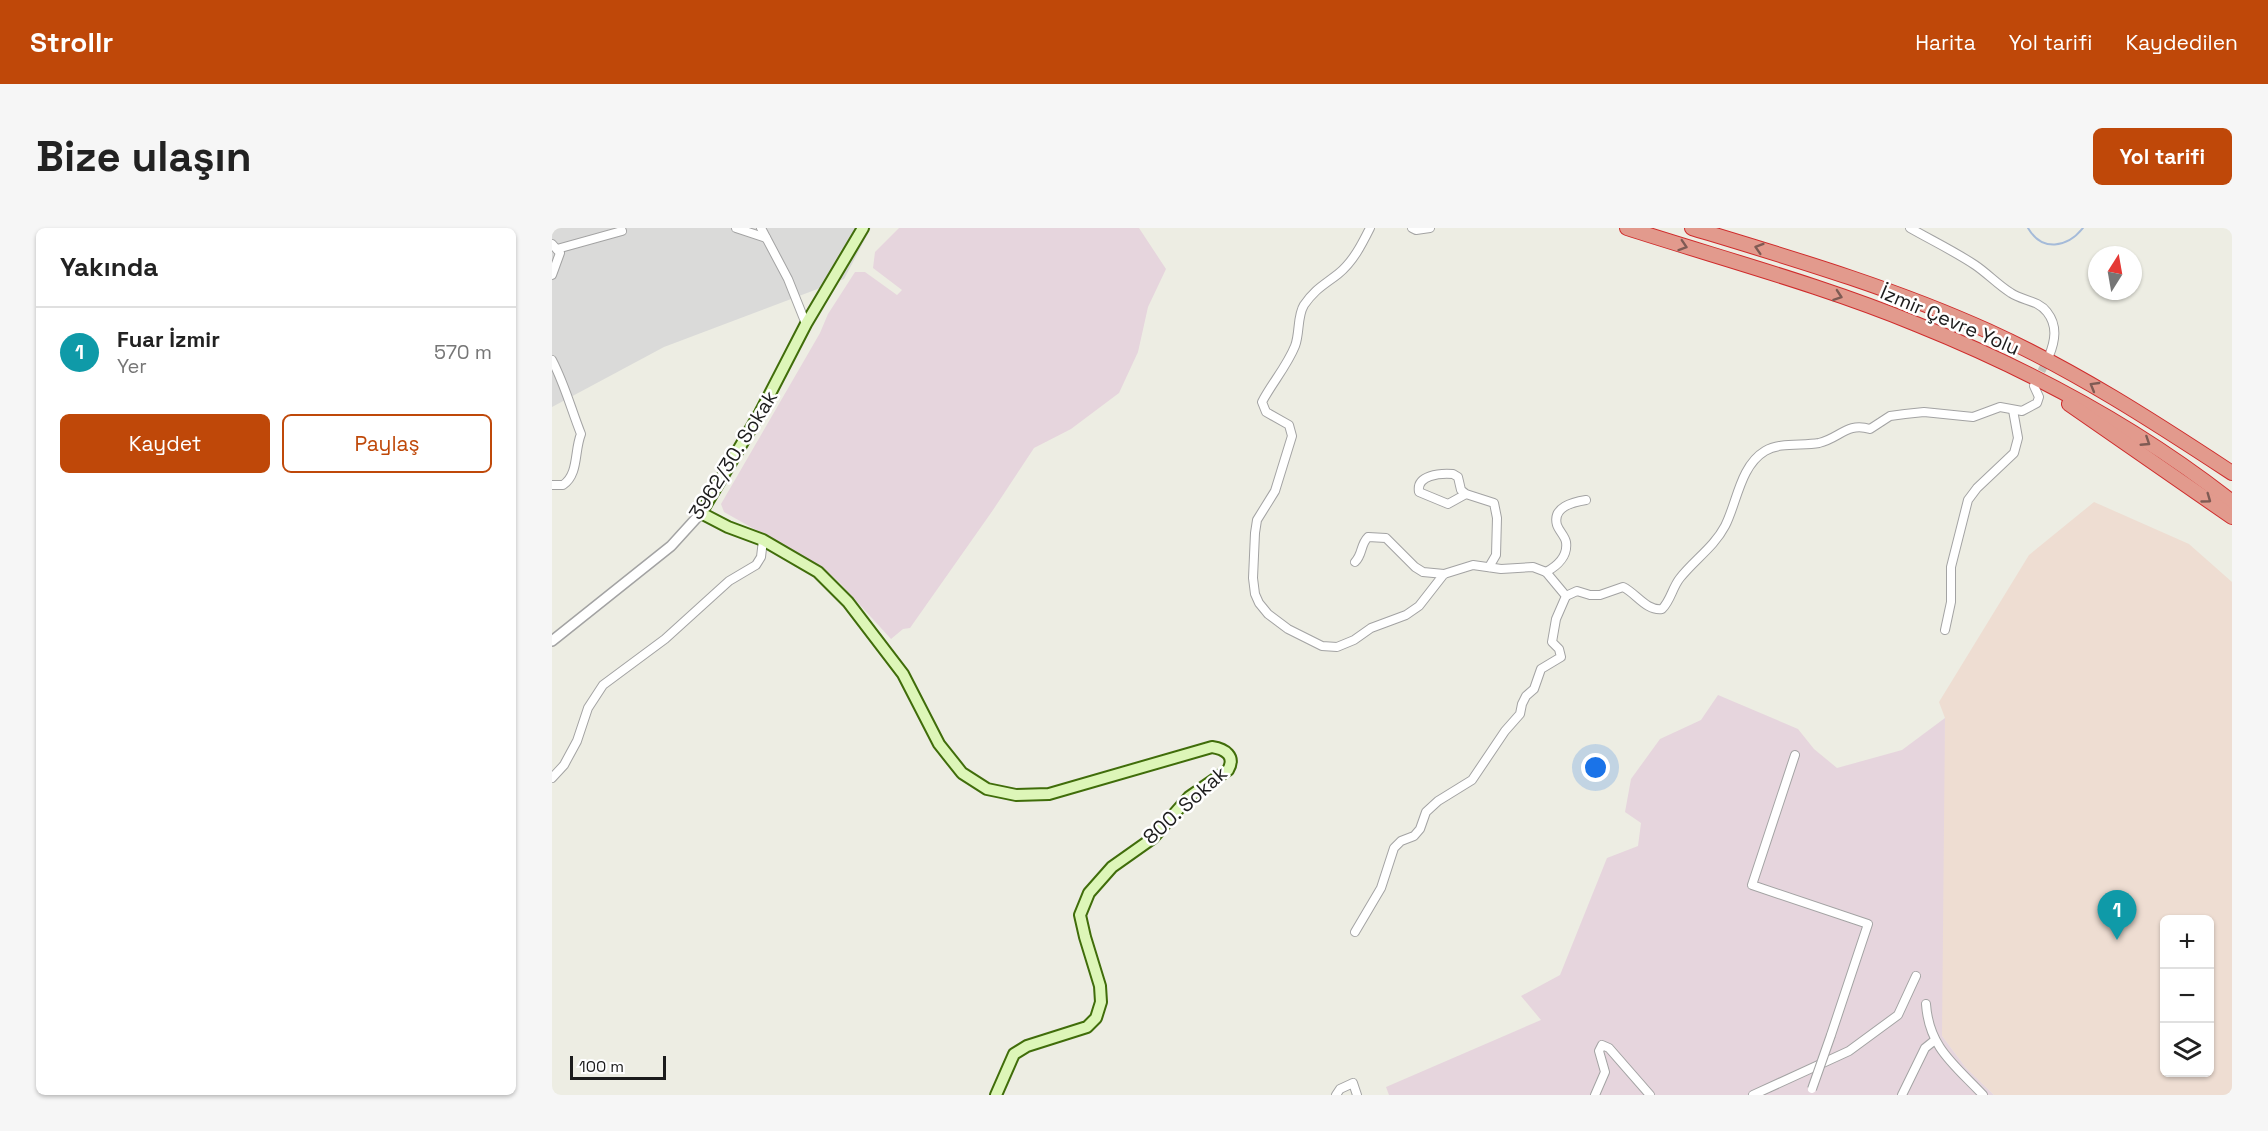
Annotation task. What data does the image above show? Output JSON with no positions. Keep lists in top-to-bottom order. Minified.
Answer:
{"streets":{"highway":["İzmir Çevre Yolu"],"main road":["3962/30. Sokak","800. Sokak"]},"scale_bar":"100 m","north":"top","page":{"header":"Strollr","nav":["Harita","Yol tarifi","Kaydedilen"],"buttons":["Yol tarifi",["Kaydet","Paylaş"]],"title":"Bize ulaşın","heading":"Yakında","list":[{"mark":"1","name":"Fuar İzmir","note":"Yer","value":"570 m"}],"pins":"1","map_buttons":["+","−"],"scale":"100 m"}}
